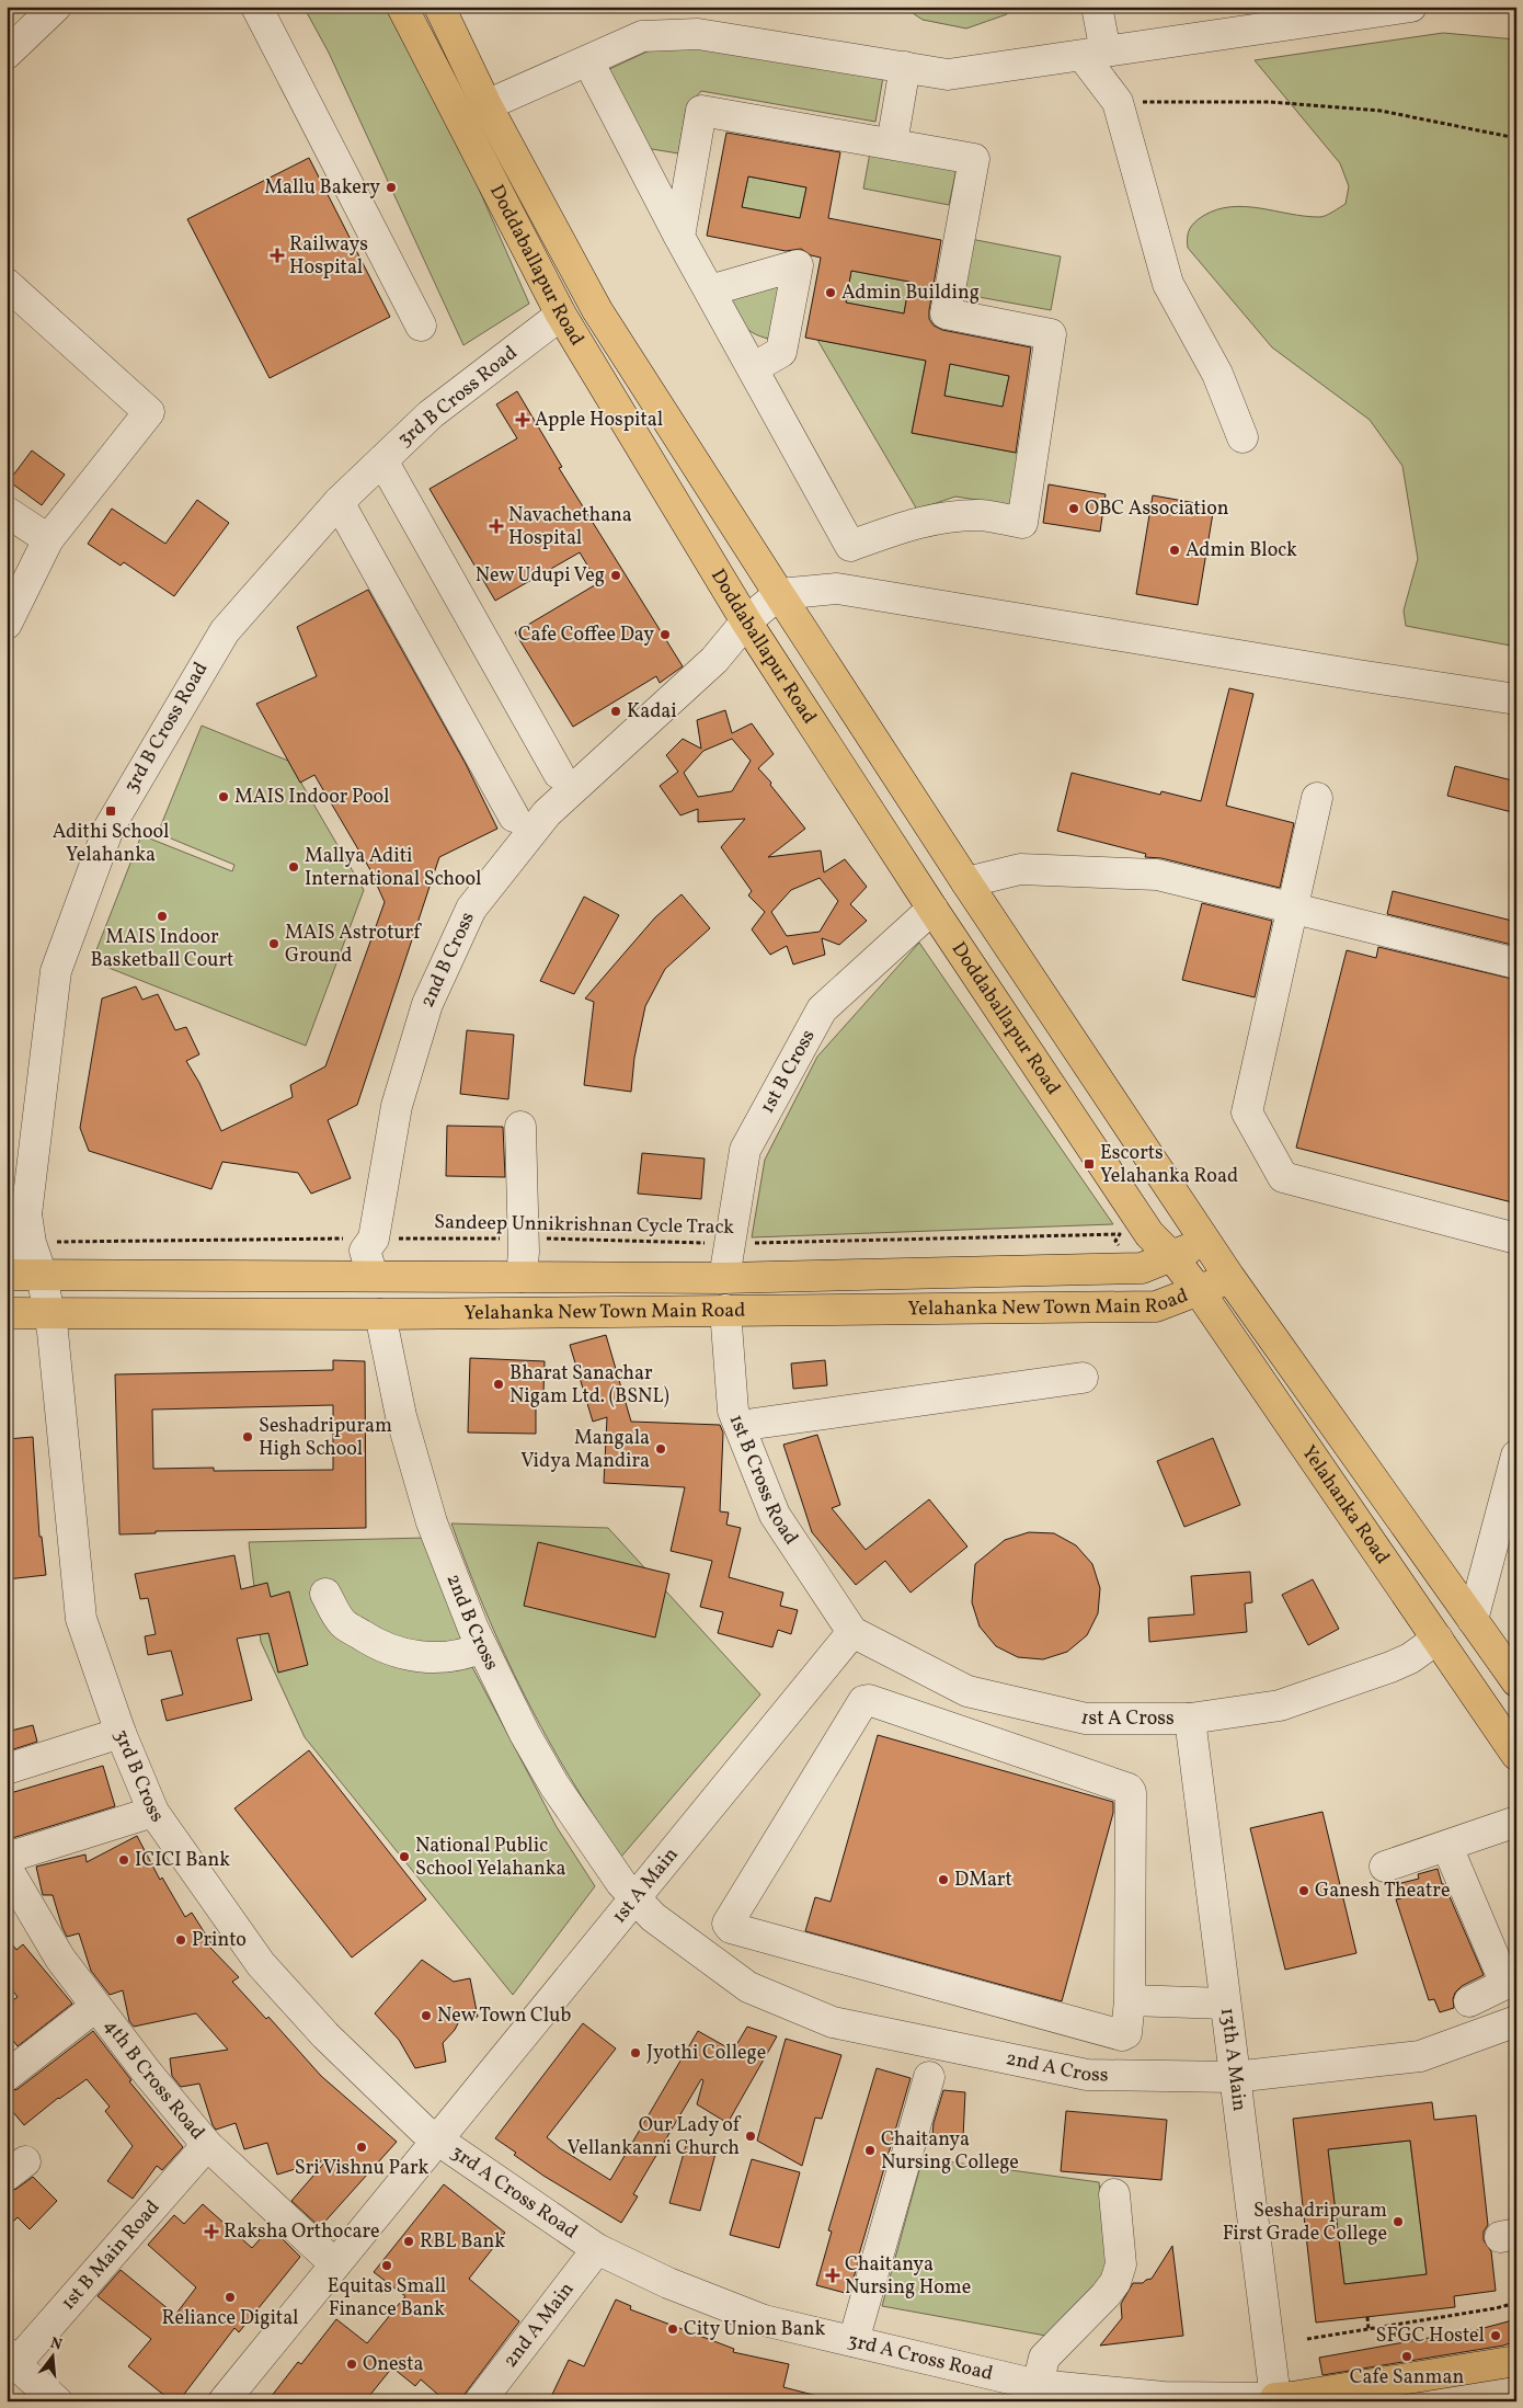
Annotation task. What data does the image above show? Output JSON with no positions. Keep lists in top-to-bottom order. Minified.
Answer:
{"streets":{"main road":["Doddaballapur Road","Yelahanka New Town Main Road","Yelahanka Road","3rd A Cross Road"],"street":["3rd B Cross Road","2nd B Cross","1st B Cross","1st B Cross Road","1st A Cross","3rd B Cross","1st A Main","13th A Main","2nd A Cross","4th B Cross Road","1st B Main Road","2nd A Main"],"path":["Sandeep Unnikrishnan Cycle Track"]},"crossings":[["Doddaballapur Road","3rd B Cross Road"],["Doddaballapur Road","2nd B Cross"],["Doddaballapur Road","1st B Cross"],["Doddaballapur Road","Yelahanka New Town Main Road"],["Doddaballapur Road","Yelahanka Road"],["3rd B Cross Road","Sandeep Unnikrishnan Cycle Track"],["3rd B Cross Road","Yelahanka New Town Main Road"],["3rd B Cross Road","3rd B Cross"],["2nd B Cross","Sandeep Unnikrishnan Cycle Track"],["2nd B Cross","Yelahanka New Town Main Road"],["2nd B Cross","1st A Main"],["2nd B Cross","2nd A Cross"],["1st B Cross","Sandeep Unnikrishnan Cycle Track"],["1st B Cross","Yelahanka New Town Main Road"],["Sandeep Unnikrishnan Cycle Track","Yelahanka New Town Main Road"],["Yelahanka New Town Main Road","1st B Cross Road"],["Yelahanka New Town Main Road","Yelahanka Road"],["Yelahanka New Town Main Road","3rd B Cross"],["1st B Cross Road","1st A Cross"],["1st B Cross Road","1st A Main"],["Yelahanka Road","1st A Cross"],["1st A Cross","1st A Main"],["1st A Cross","13th A Main"],["3rd B Cross","1st A Main"],["3rd B Cross","3rd A Cross Road"],["1st A Main","2nd A Cross"],["1st A Main","4th B Cross Road"],["1st A Main","3rd A Cross Road"],["13th A Main","2nd A Cross"],["13th A Main","3rd A Cross Road"],["4th B Cross Road","1st B Main Road"],["3rd A Cross Road","2nd A Main"]],"places":{"other":["Mallu Bakery","Admin Building","OBC Association","Admin Block","New Udupi Veg","Cafe Coffee Day","Kadai","MAIS Indoor Pool","Mallya Aditi International School","MAIS Indoor Basketball Court","MAIS Astroturf Ground","Bharat Sanachar Nigam Ltd. (BSNL)","Seshadripuram High School","Mangala Vidya Mandira","National Public School Yelahanka","ICICI Bank","DMart","Ganesh Theatre","Printo","New Town Club","Jyothi College","Our Lady of Vellankanni Church","Sri Vishnu Park","Chaitanya Nursing College","Seshadripuram First Grade College","RBL Bank","Equitas Small Finance Bank","Reliance Digital","City Union Bank","SFGC Hostel","Cafe Sanman","Onesta"],"health":["Railways Hospital","Apple Hospital","Navachethana Hospital","Raksha Orthocare","Chaitanya Nursing Home"],"transit":["Adithi School Yelahanka","Escorts Yelahanka Road"]},"north":"top"}
